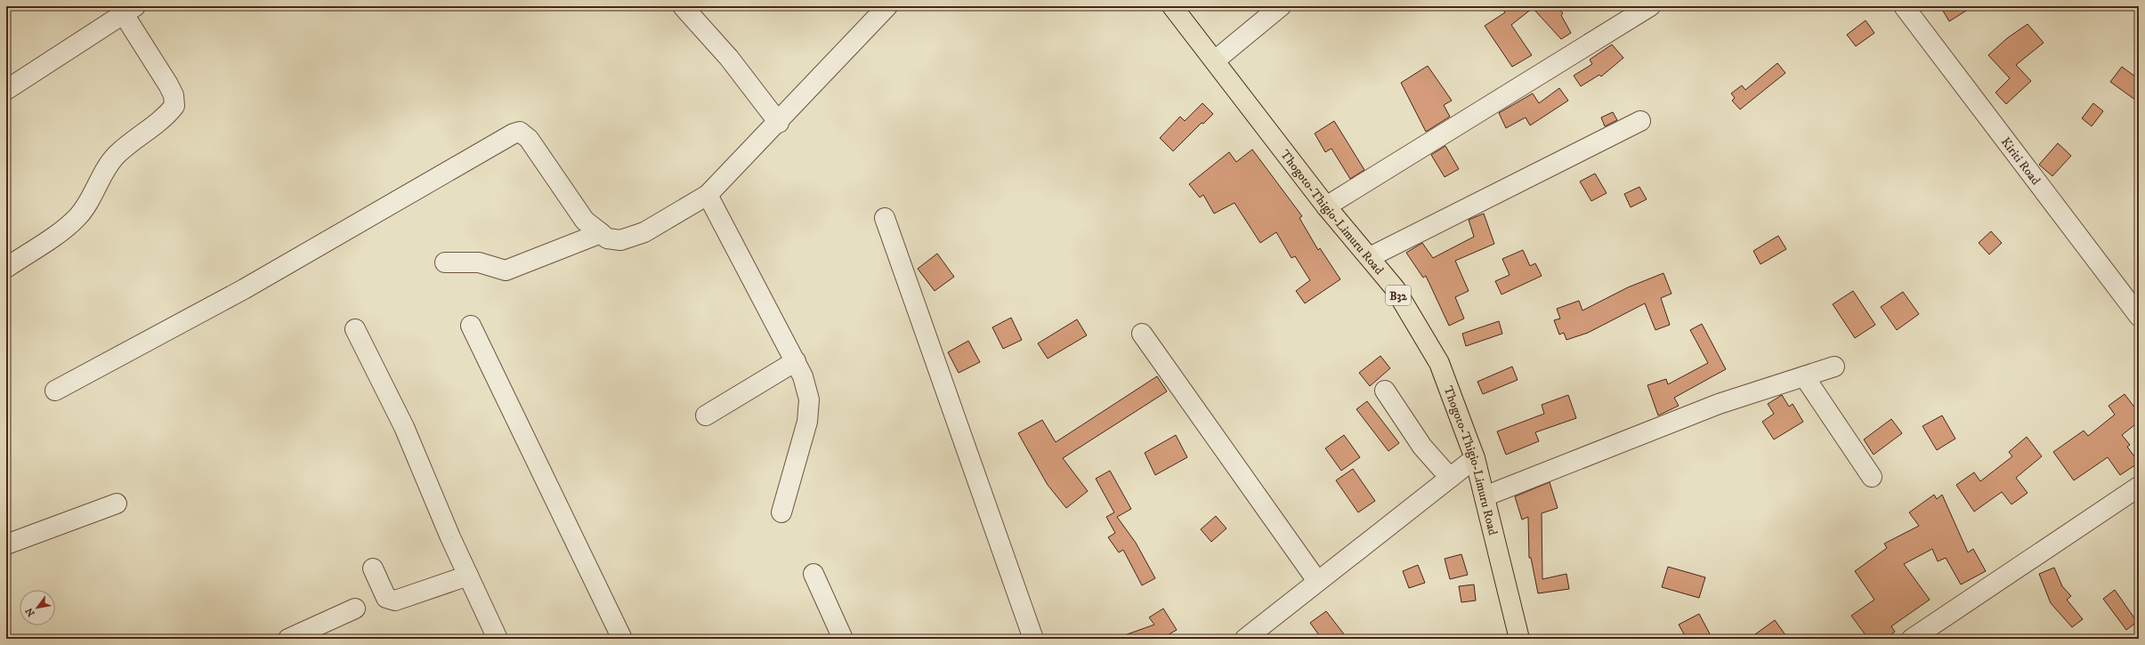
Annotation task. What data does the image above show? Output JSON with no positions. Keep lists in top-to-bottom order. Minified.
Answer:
{"streets":{"highway":["Thogoto-Thigio-Limuru Road","B32"],"street":["Kiriti Road"]},"north":"bottom left"}
